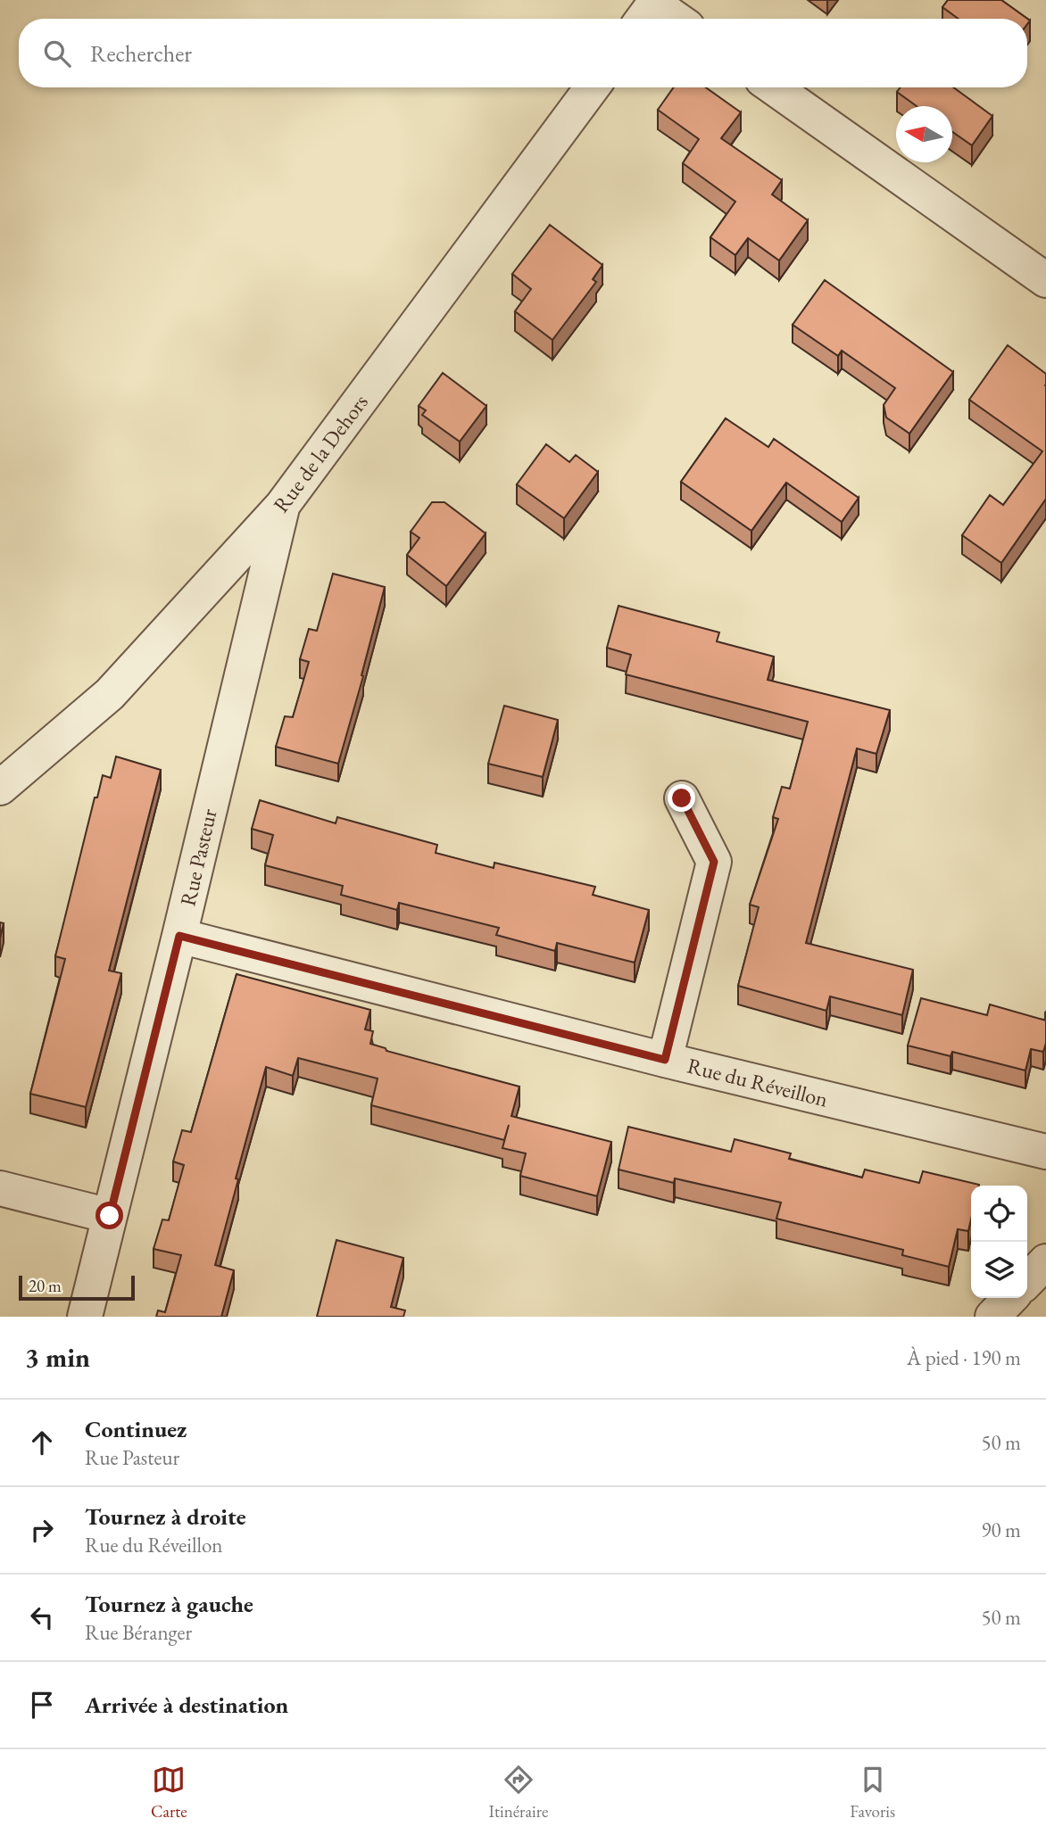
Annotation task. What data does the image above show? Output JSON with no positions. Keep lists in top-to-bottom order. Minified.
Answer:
{"streets":{"street":["Rue de la Dehors","Rue Pasteur","Rue du Réveillon"]},"crossings":[["Rue de la Dehors","Rue Pasteur"],["Rue Pasteur","Rue du Réveillon"]],"scale_bar":"20 m","north":"left","page":{"search":"Rechercher","scale":"20 m","heading":["3 min","À pied · 190 m"],"list":[["Continuez","Rue Pasteur","50 m"],["Tournez à droite","Rue du Réveillon","90 m"],["Tournez à gauche","Rue Béranger","50 m"],"Arrivée à destination"],"nav":["Carte","Itinéraire","Favoris"]}}
